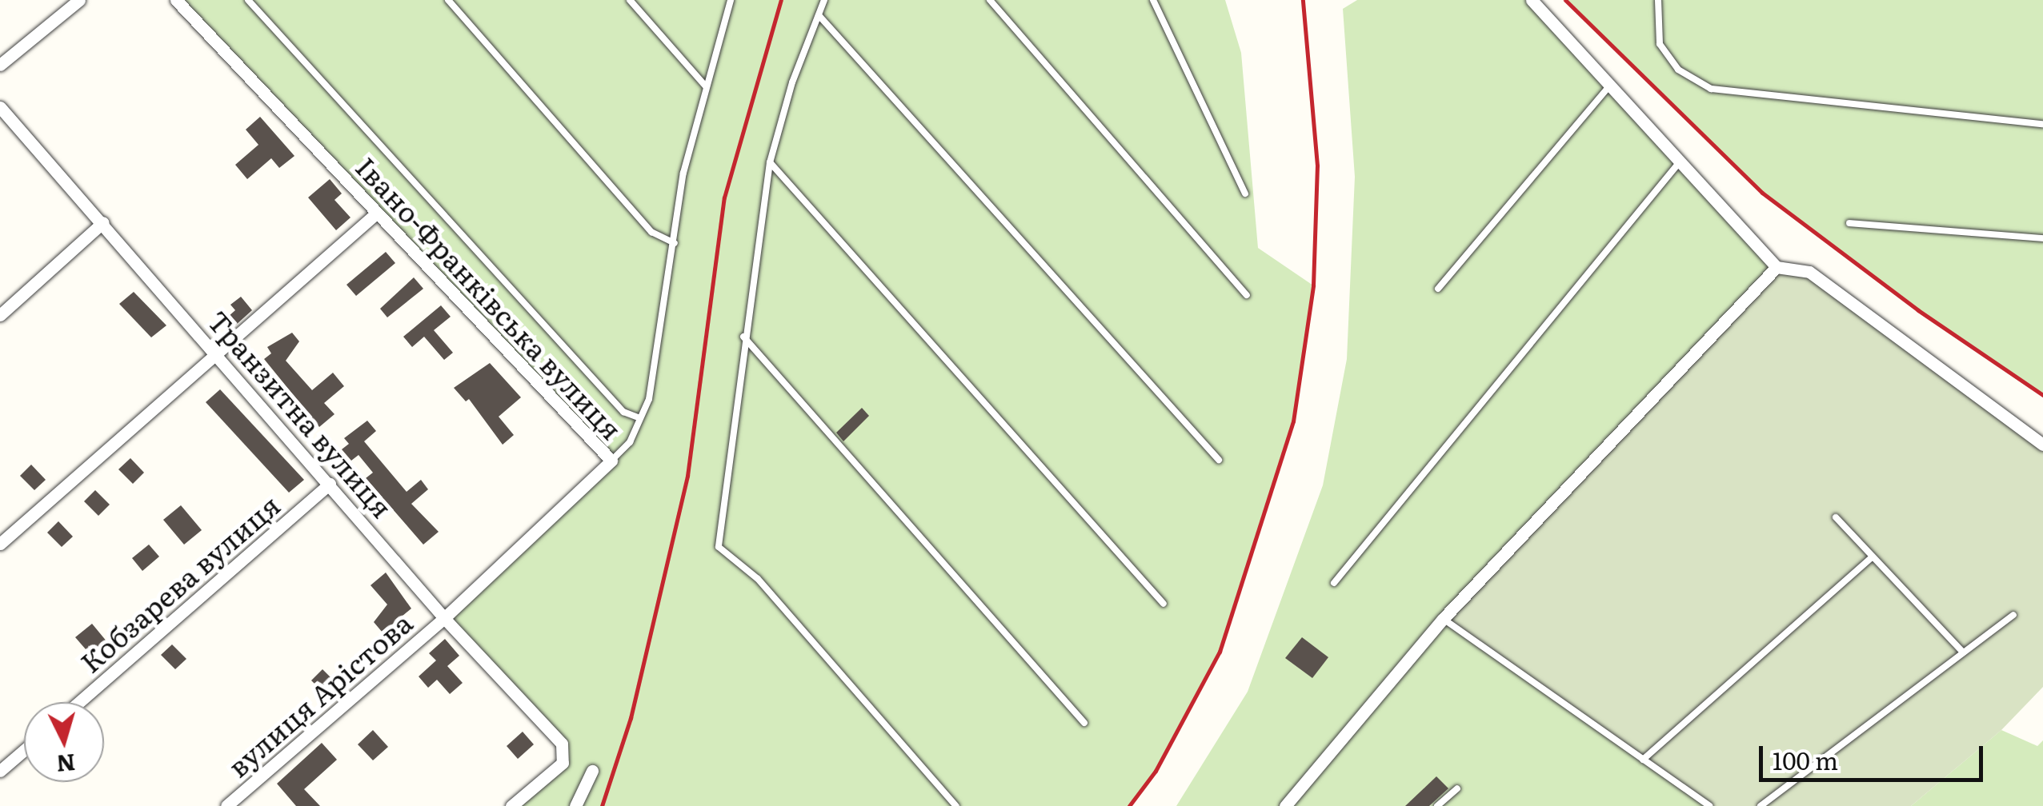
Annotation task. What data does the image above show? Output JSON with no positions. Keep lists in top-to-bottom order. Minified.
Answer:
{"streets":{"street":["Івано-Франківська вулиця","Транзитна вулиця","Кобзарева вулиця","вулиця Арістова"]},"crossings":[["Івано-Франківська вулиця","Транзитна вулиця"],["Івано-Франківська вулиця","вулиця Арістова"],["Транзитна вулиця","Кобзарева вулиця"],["Транзитна вулиця","вулиця Арістова"]],"scale_bar":"100 m","north":"bottom"}
